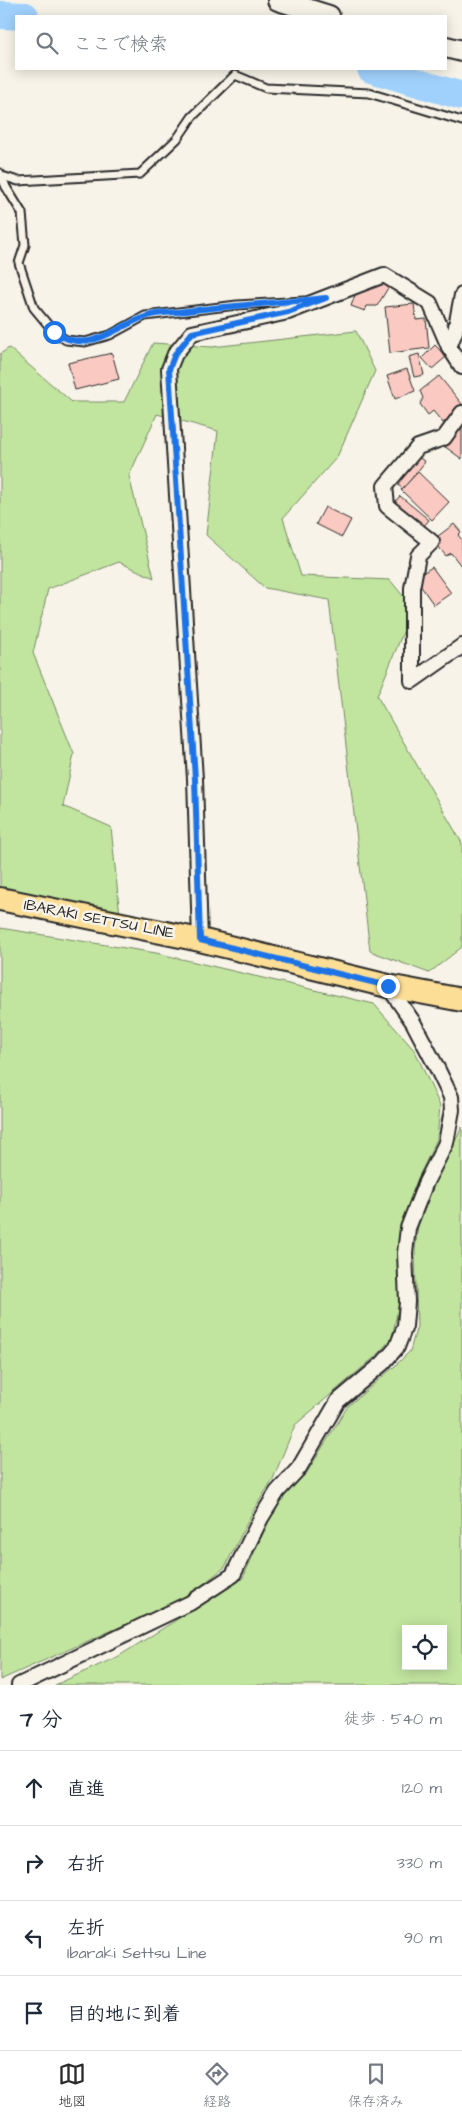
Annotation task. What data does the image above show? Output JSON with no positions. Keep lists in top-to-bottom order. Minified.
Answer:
{"streets":{"main road":["IBARAKI SETTSU LINE"]},"page":{"search":"ここで検索","heading":["7 分","徒歩 · 540 m"],"list":[["直進","120 m"],["右折","330 m"],["左折","Ibaraki Settsu Line","90 m"],"目的地に到着"],"nav":["地図","経路","保存済み"]}}
